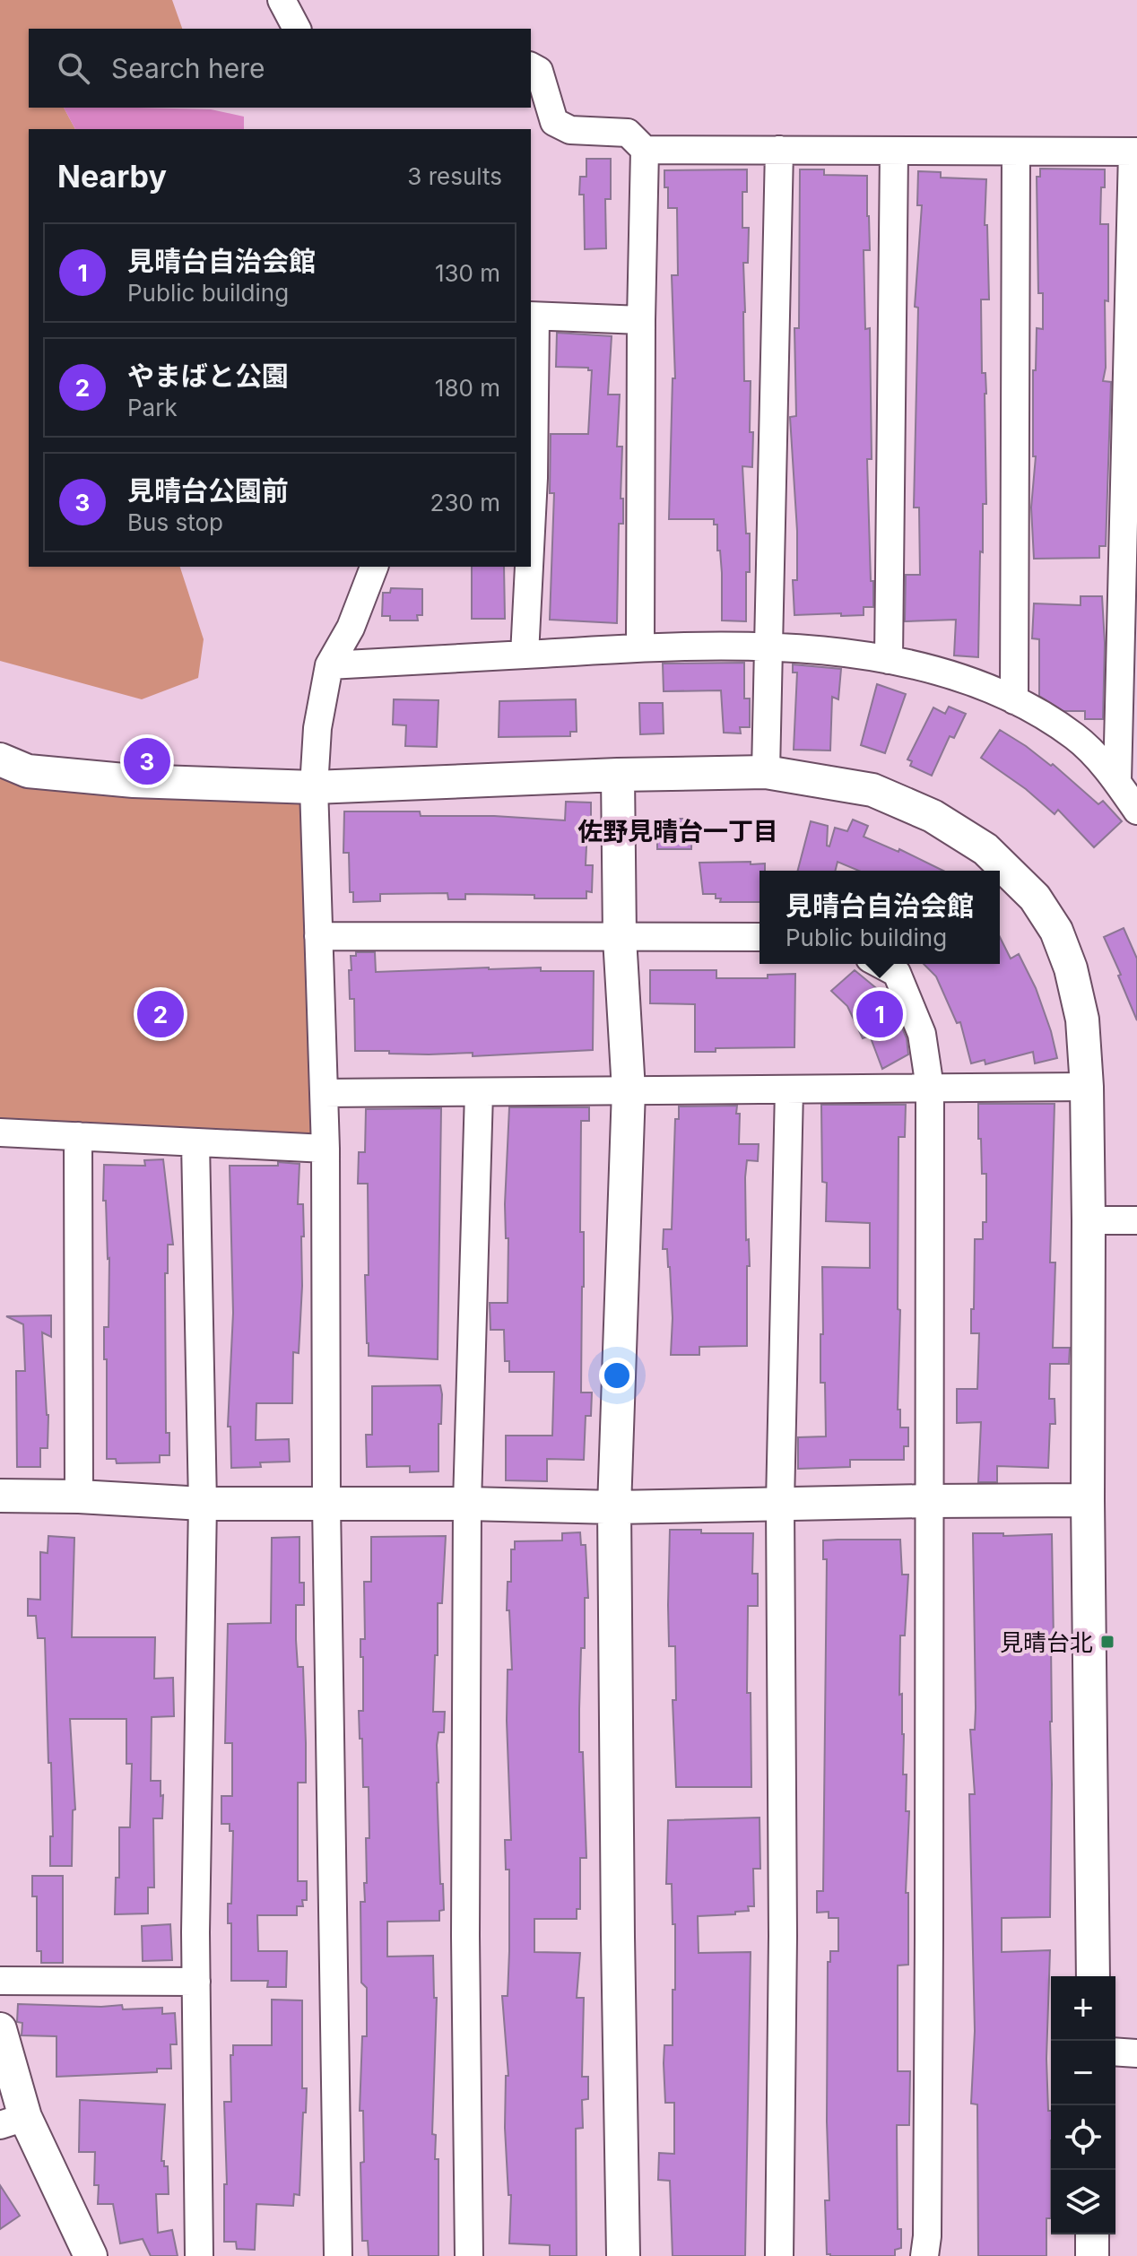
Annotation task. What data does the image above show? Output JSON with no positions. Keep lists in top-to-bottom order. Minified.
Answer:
{"districts":["佐野見晴台一丁目"],"places":{"transit":["見晴台北"]},"page":{"search":"Search here","heading":["Nearby","3 results"],"list":[{"mark":"1","name":"見晴台自治会館","note":"Public building","value":"130 m"},{"mark":"2","name":"やまばと公園","note":"Park","value":"180 m"},{"mark":"3","name":"見晴台公園前","note":"Bus stop","value":"230 m"}],"pins":["3","1","2"],"popup":["見晴台自治会館","Public building"],"map_buttons":["+","−"]}}
